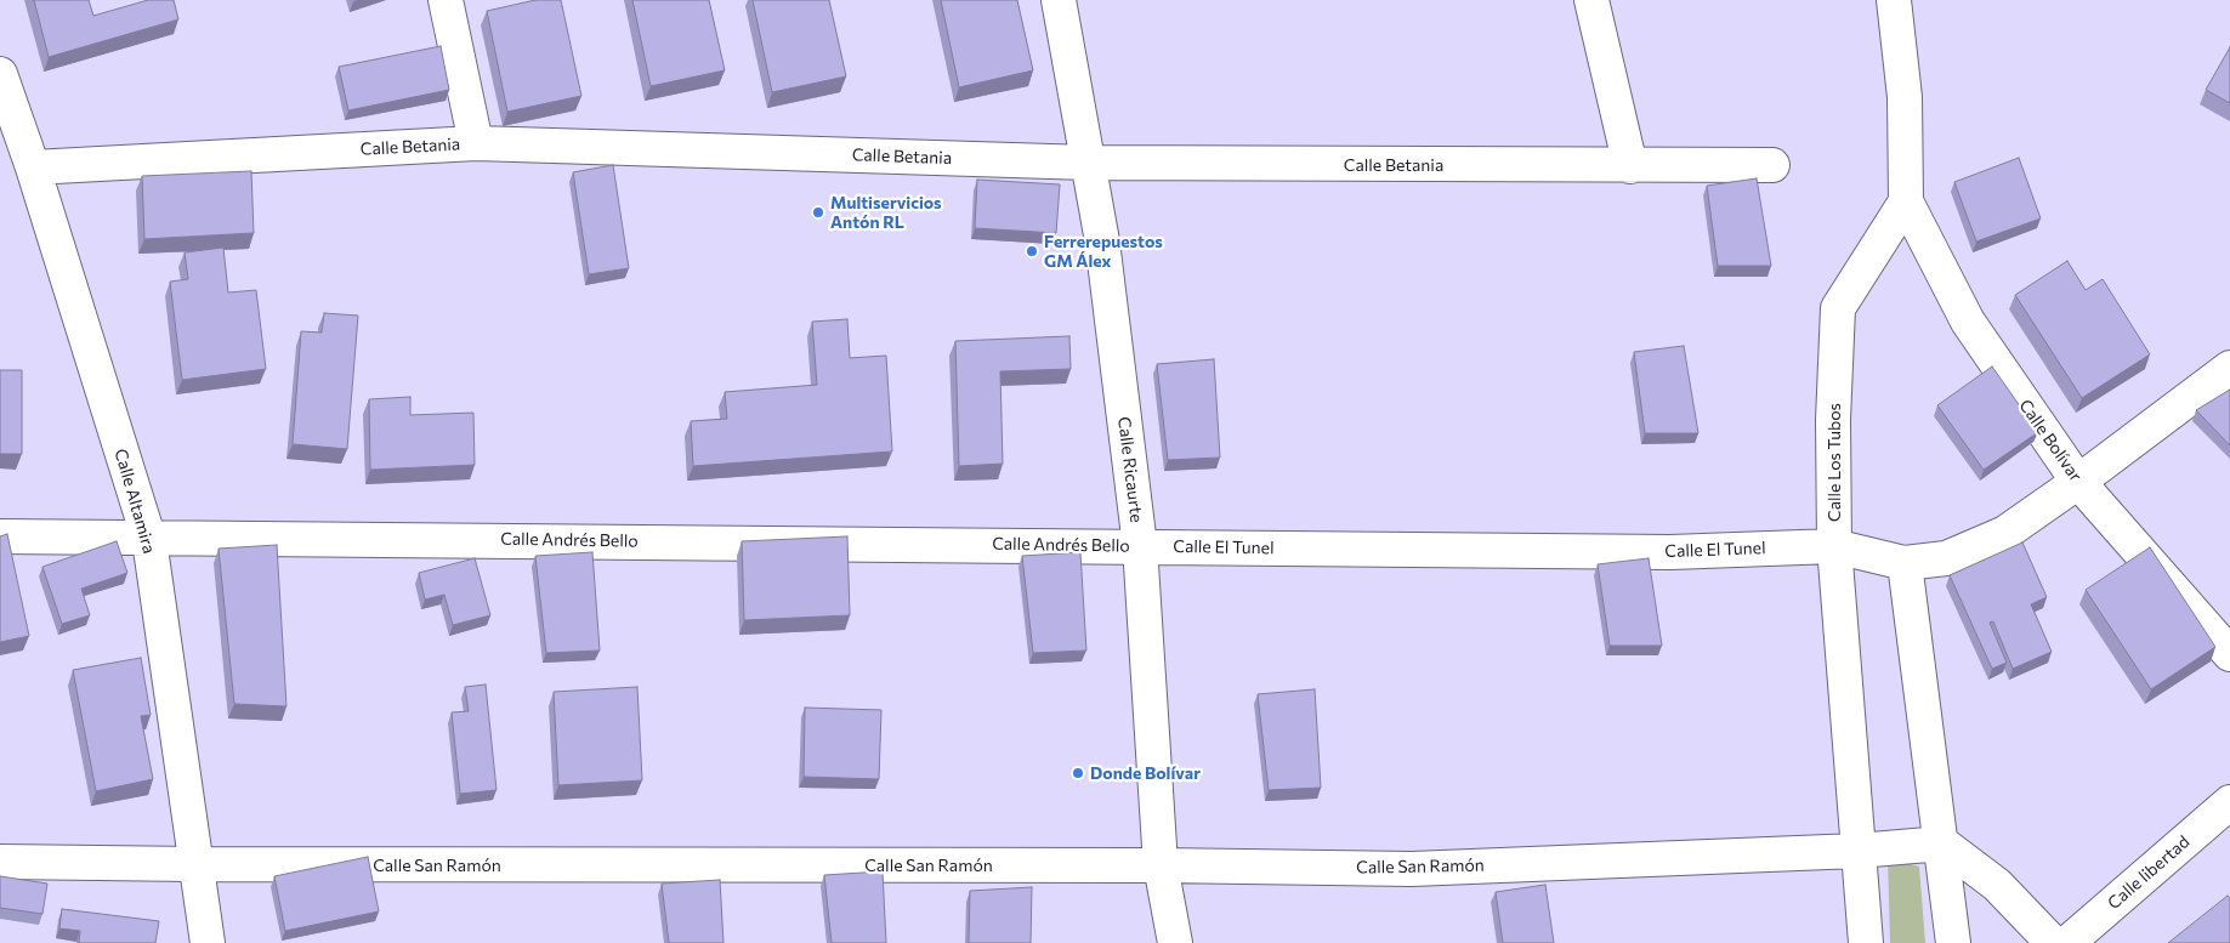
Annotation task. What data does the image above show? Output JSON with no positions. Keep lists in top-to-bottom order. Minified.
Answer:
{"streets":{"street":["Calle Betania","Calle Bolívar","Calle Los Tubos","Calle Ricaurte","Calle Altamira","Calle Andrés Bello","Calle El Tunel","Calle San Ramón","Calle libertad"]},"crossings":[["Calle Betania","Calle Ricaurte"],["Calle Betania","Calle Altamira"],["Calle Bolívar","Calle Los Tubos"],["Calle Bolívar","Calle El Tunel"],["Calle Los Tubos","Calle El Tunel"],["Calle Los Tubos","Calle San Ramón"],["Calle Ricaurte","Calle Andrés Bello"],["Calle Ricaurte","Calle El Tunel"],["Calle Ricaurte","Calle San Ramón"],["Calle Altamira","Calle Andrés Bello"],["Calle Altamira","Calle San Ramón"],["Calle Andrés Bello","Calle El Tunel"]],"places":["Multiservicios Antón RL","Ferrerepuestos GM Álex","Donde Bolívar"]}
